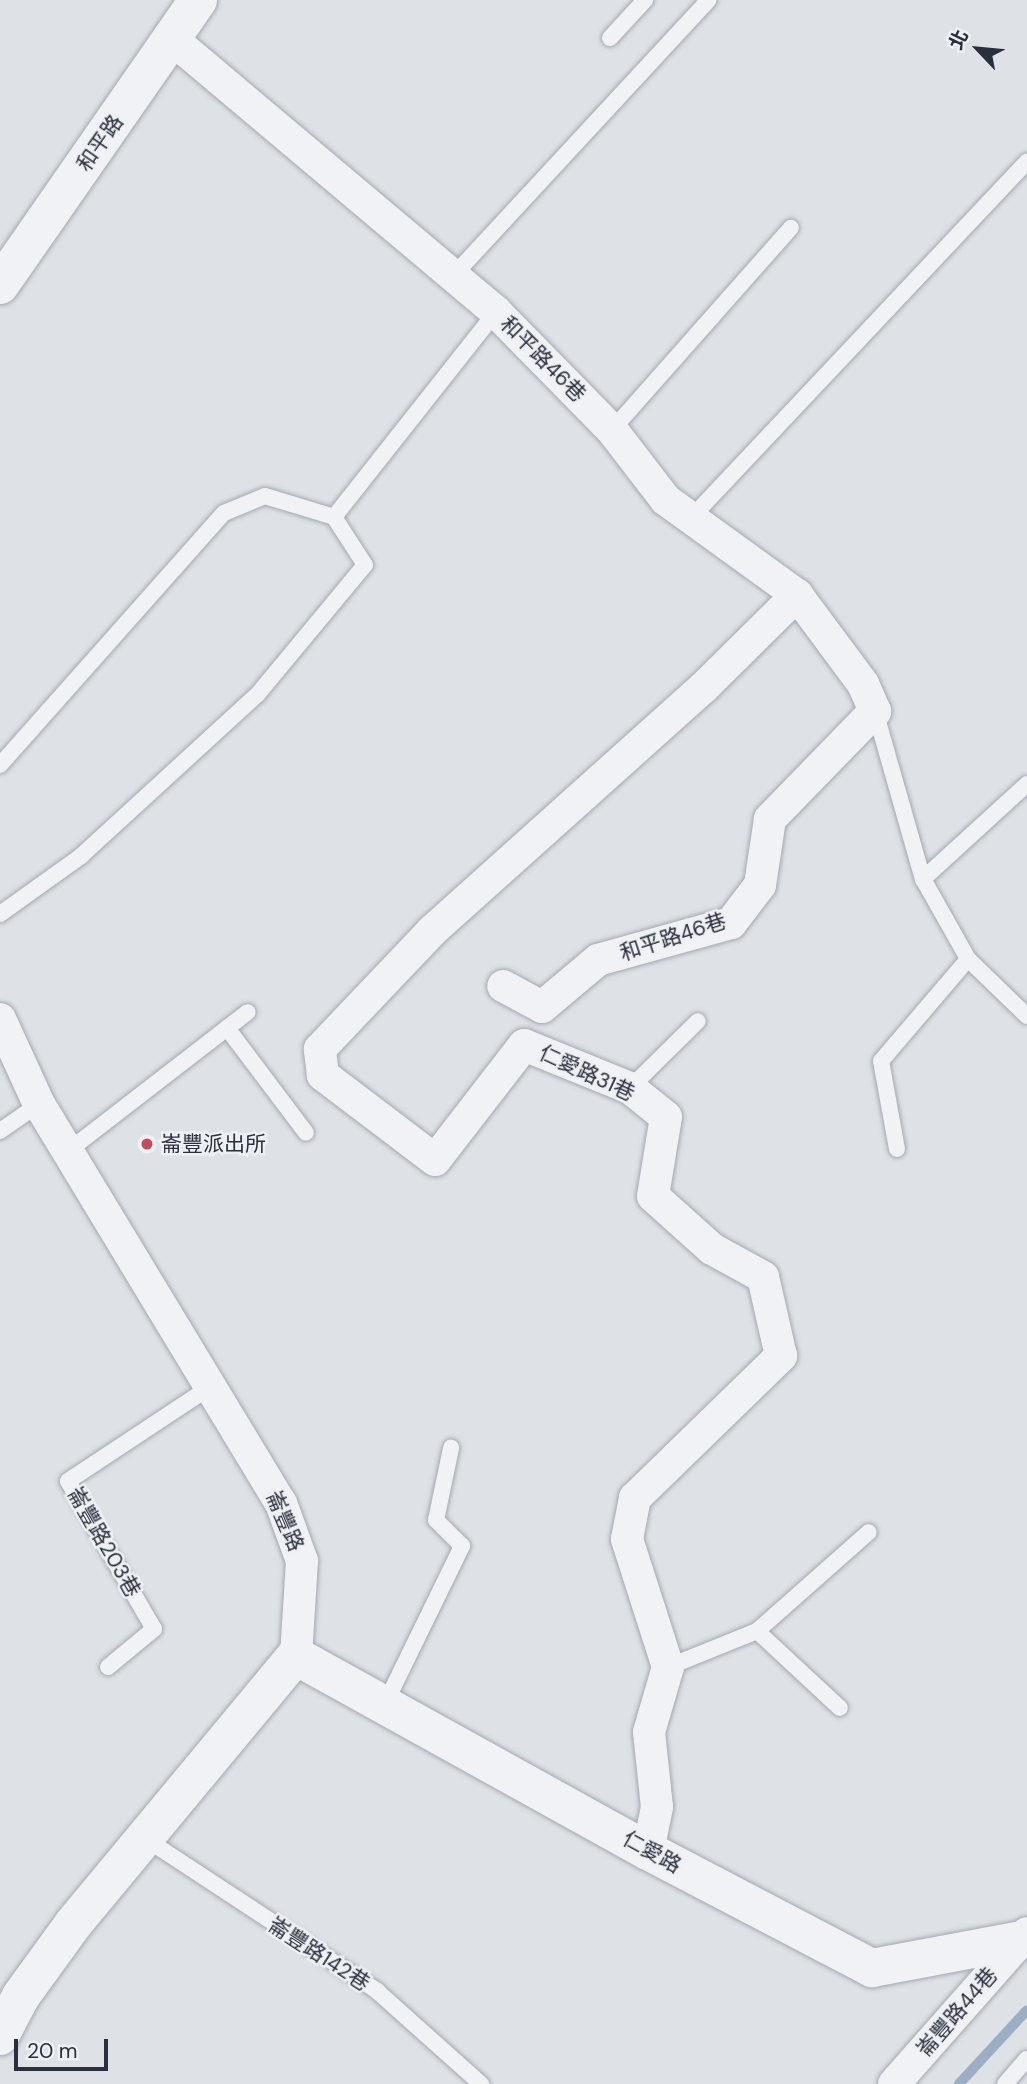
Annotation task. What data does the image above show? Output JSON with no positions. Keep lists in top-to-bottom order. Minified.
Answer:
{"streets":{"street":["和平路","和平路46巷","仁愛路31巷","崙豐路","仁愛路","崙豐路44巷"],"lane":["崙豐路203巷","崙豐路142巷"]},"crossings":[["和平路","和平路46巷"],["和平路46巷","仁愛路31巷"],["崙豐路","崙豐路203巷"],["崙豐路","仁愛路"],["仁愛路","崙豐路44巷"]],"places":["崙豐派出所"],"scale_bar":"20 m","north":"top left"}
